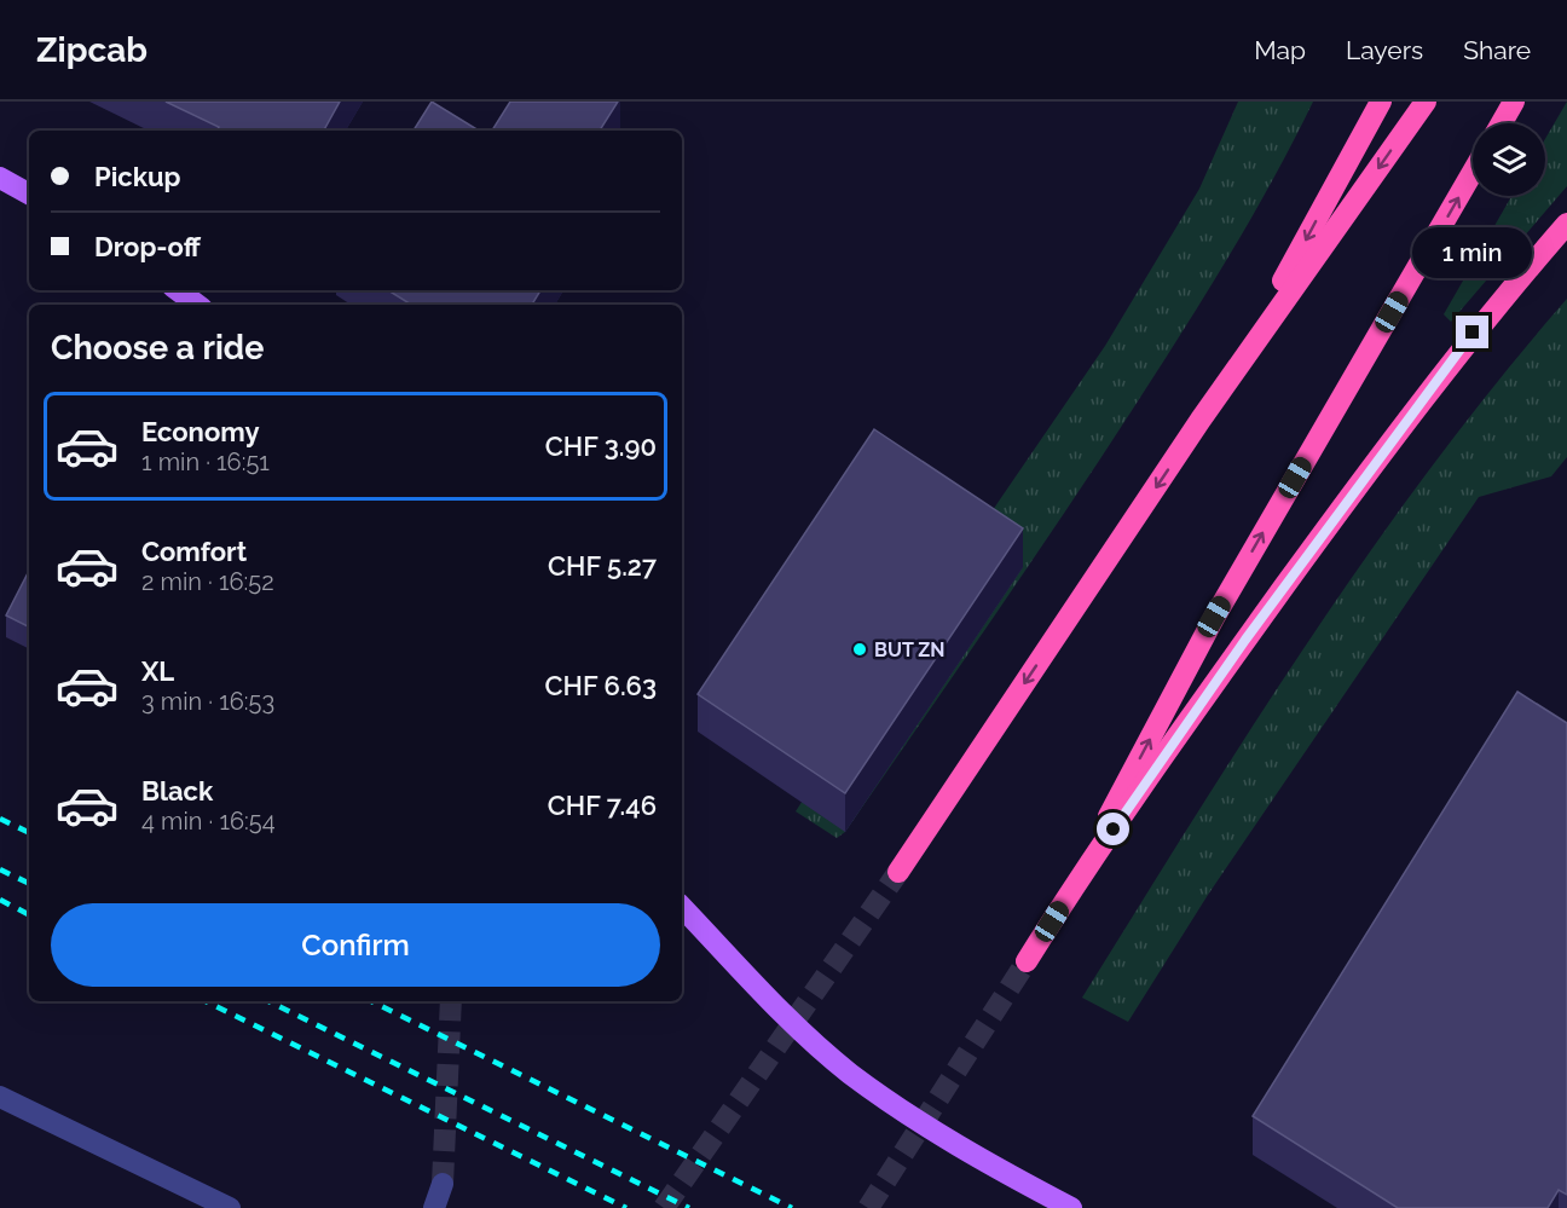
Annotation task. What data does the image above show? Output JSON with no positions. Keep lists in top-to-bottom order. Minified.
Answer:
{"places":["BUT ZN"],"page":{"header":"Zipcab","nav":["Map","Layers","Share"],"banner":["Pickup","Drop-off"],"bubble":"1 min","heading":"Choose a ride","list":[{"name":"Economy","note":"1 min · 16:51","value":"CHF 3.90"},{"name":"Comfort","note":"2 min · 16:52","value":"CHF 5.27"},{"name":"XL","note":"3 min · 16:53","value":"CHF 6.63"},{"name":"Black","note":"4 min · 16:54","value":"CHF 7.46"}],"buttons":"Confirm"}}
